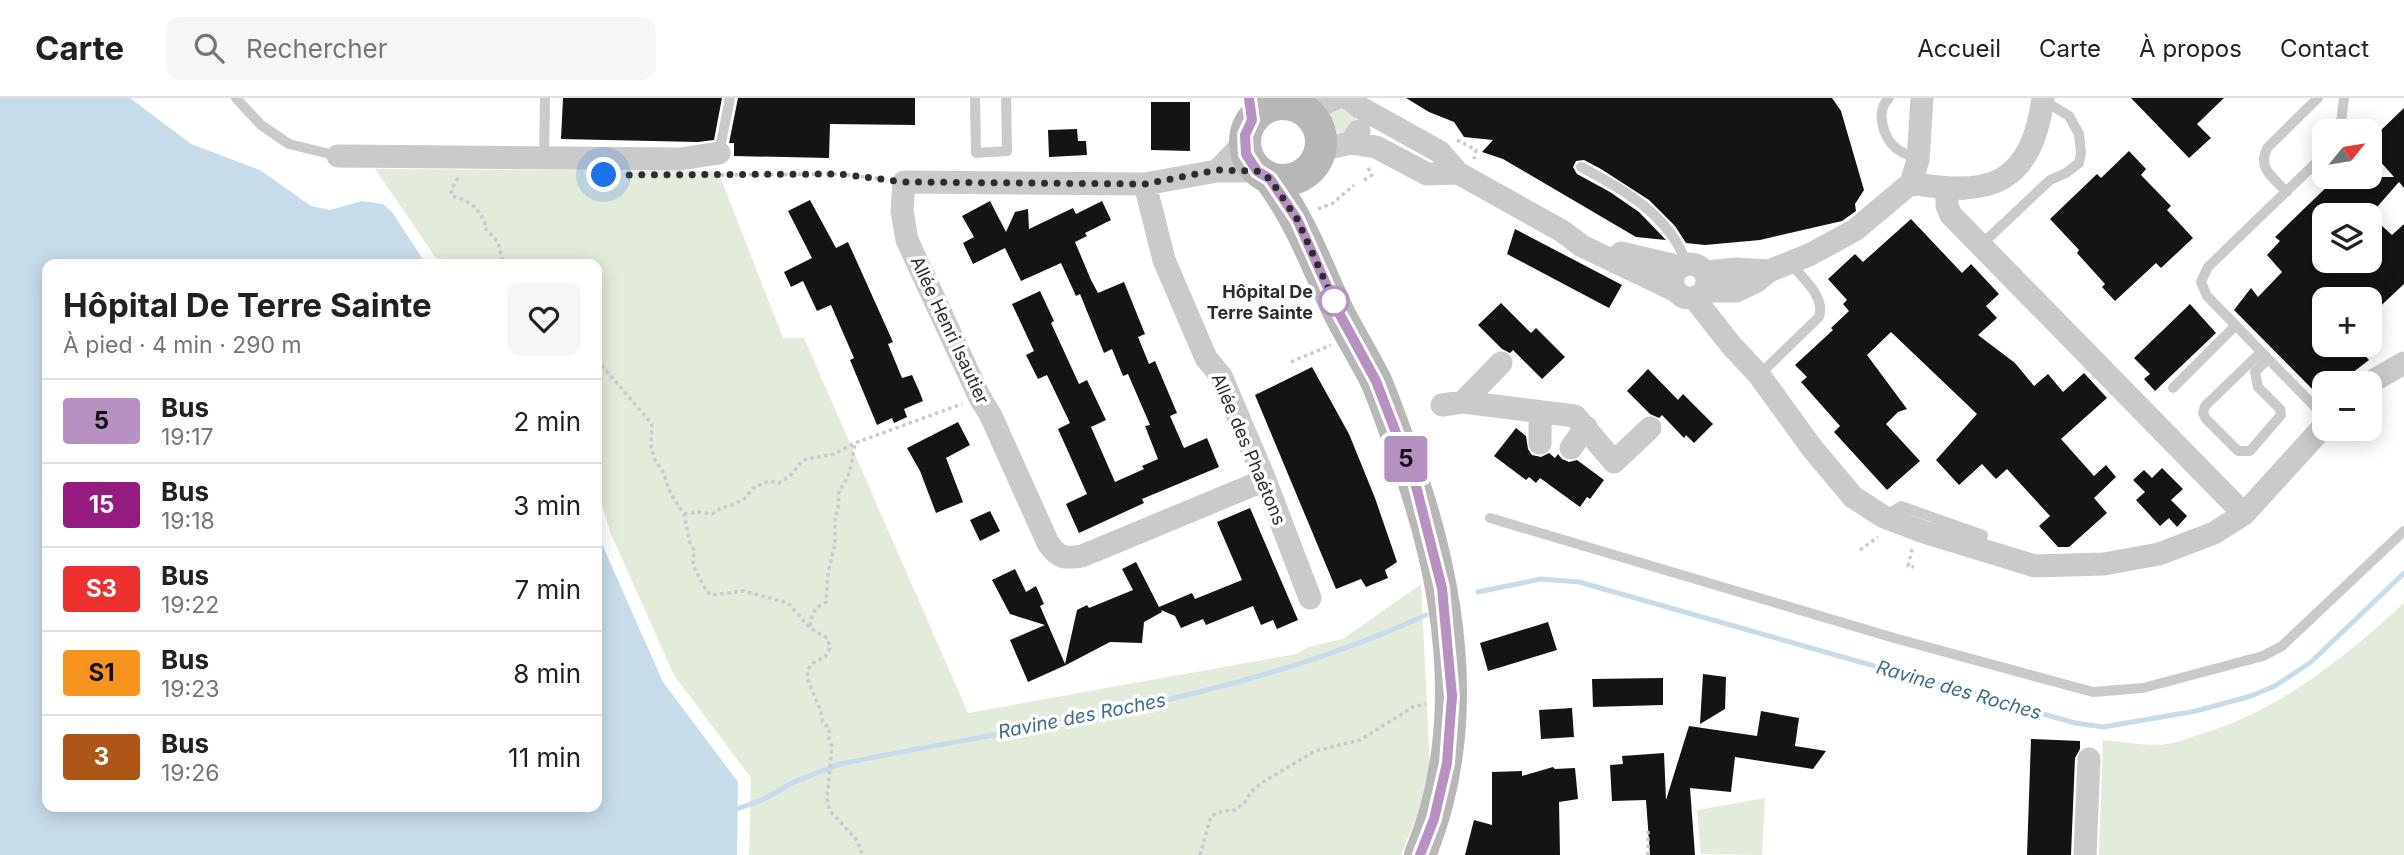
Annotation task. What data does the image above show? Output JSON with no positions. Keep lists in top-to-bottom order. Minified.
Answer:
{"streets":{"street":["Allée Henri Isautier","Allée des Phaétons"]},"crossings":[["Allée Henri Isautier","Allée des Phaétons"]],"water":["Ravine des Roches"],"places":["Hôpital De Terre Sainte"],"lines":["bus line 5"],"north":"top right","page":{"header":"Carte","search":"Rechercher","nav":["Accueil","Carte","À propos","Contact"],"on_map":"5","map_buttons":["+","−"],"heading":["Hôpital De Terre Sainte","À pied · 4 min · 290 m"],"list":[{"mark":"5","name":"Bus","note":"19:17","value":"2 min"},{"mark":"15","name":"Bus","note":"19:18","value":"3 min"},{"mark":"S3","name":"Bus","note":"19:22","value":"7 min"},{"mark":"S1","name":"Bus","note":"19:23","value":"8 min"},{"mark":"3","name":"Bus","note":"19:26","value":"11 min"}]}}
